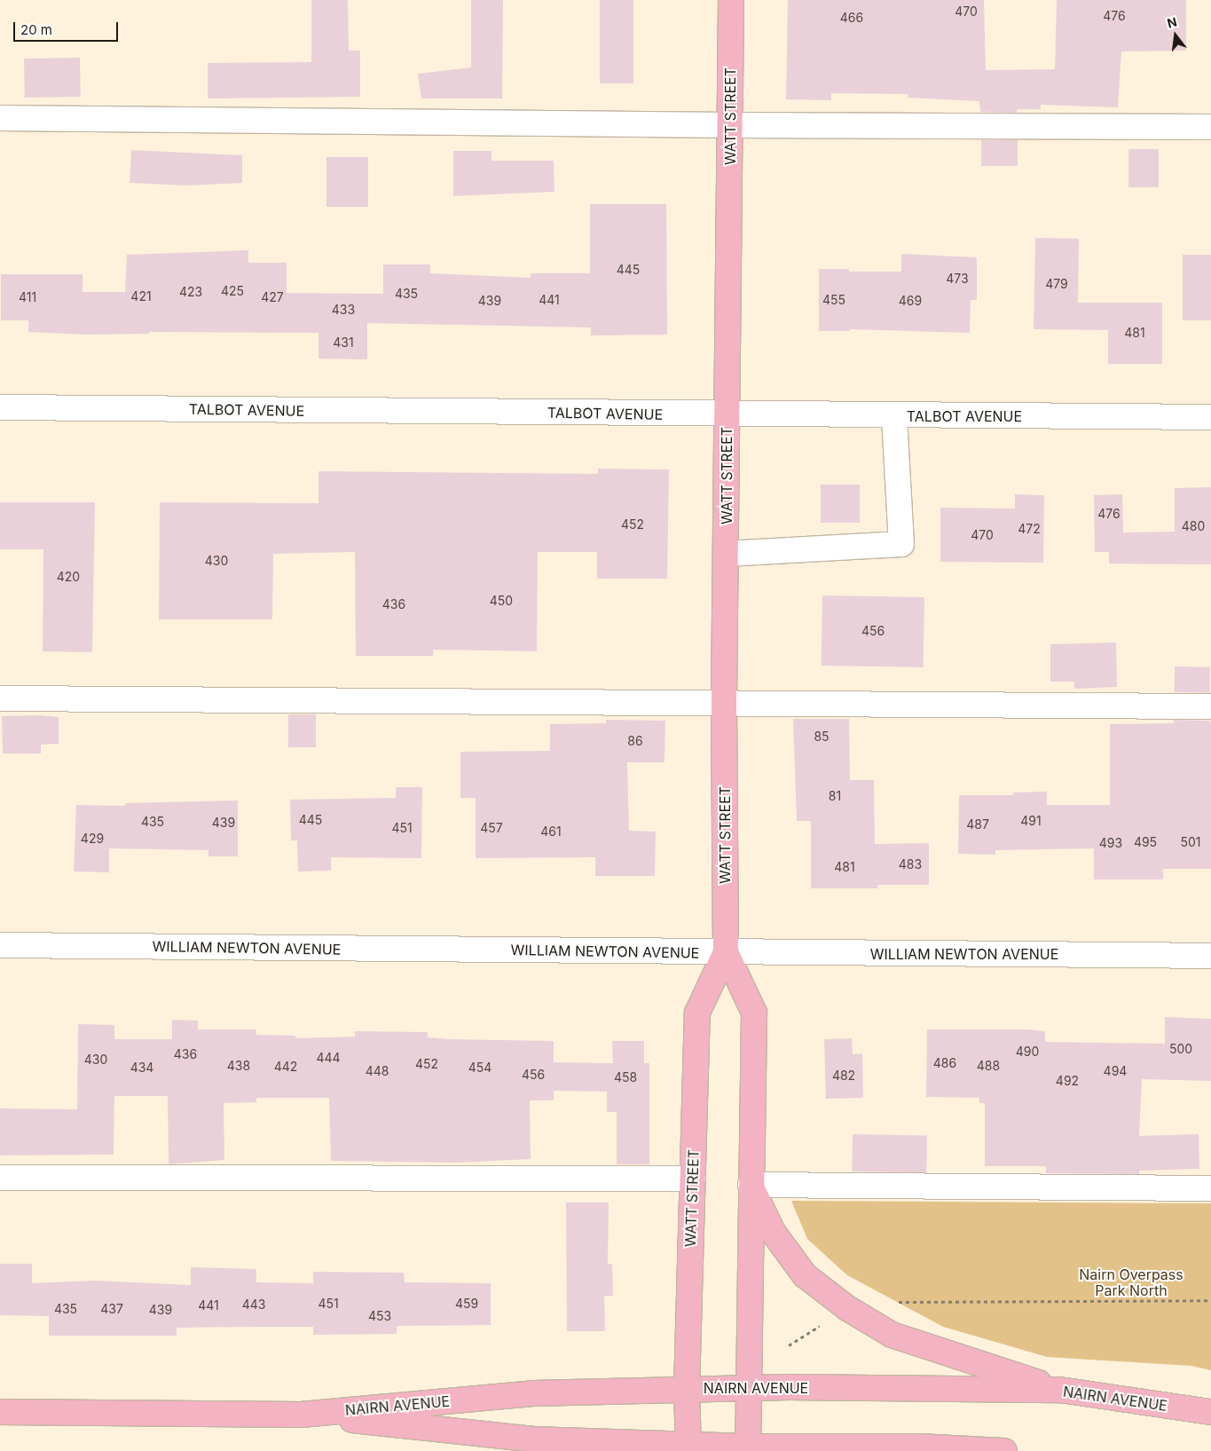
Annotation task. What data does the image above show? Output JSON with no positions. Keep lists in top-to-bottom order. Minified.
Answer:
{"streets":{"main road":["WATT STREET","NAIRN AVENUE"],"street":["TALBOT AVENUE","WILLIAM NEWTON AVENUE"]},"crossings":[["WATT STREET","TALBOT AVENUE"],["WATT STREET","WILLIAM NEWTON AVENUE"],["WATT STREET","NAIRN AVENUE"]],"parks":["Nairn Overpass Park North"],"house_numbers":["470","476","466","445","473","479","425","423","435","421","411","427","441","455","439","469","433","481","431","476","452","480","472","470","430","420","450","436","456","85","86","81","445","491","435","439","487","451","457","461","429","495","501","493","483","481","500","490","436","444","430","486","452","438","488","442","434","454","448","494","456","482","458","492","451","459","443","441","435","437","439","453"],"scale_bar":"20 m","north":"top"}
